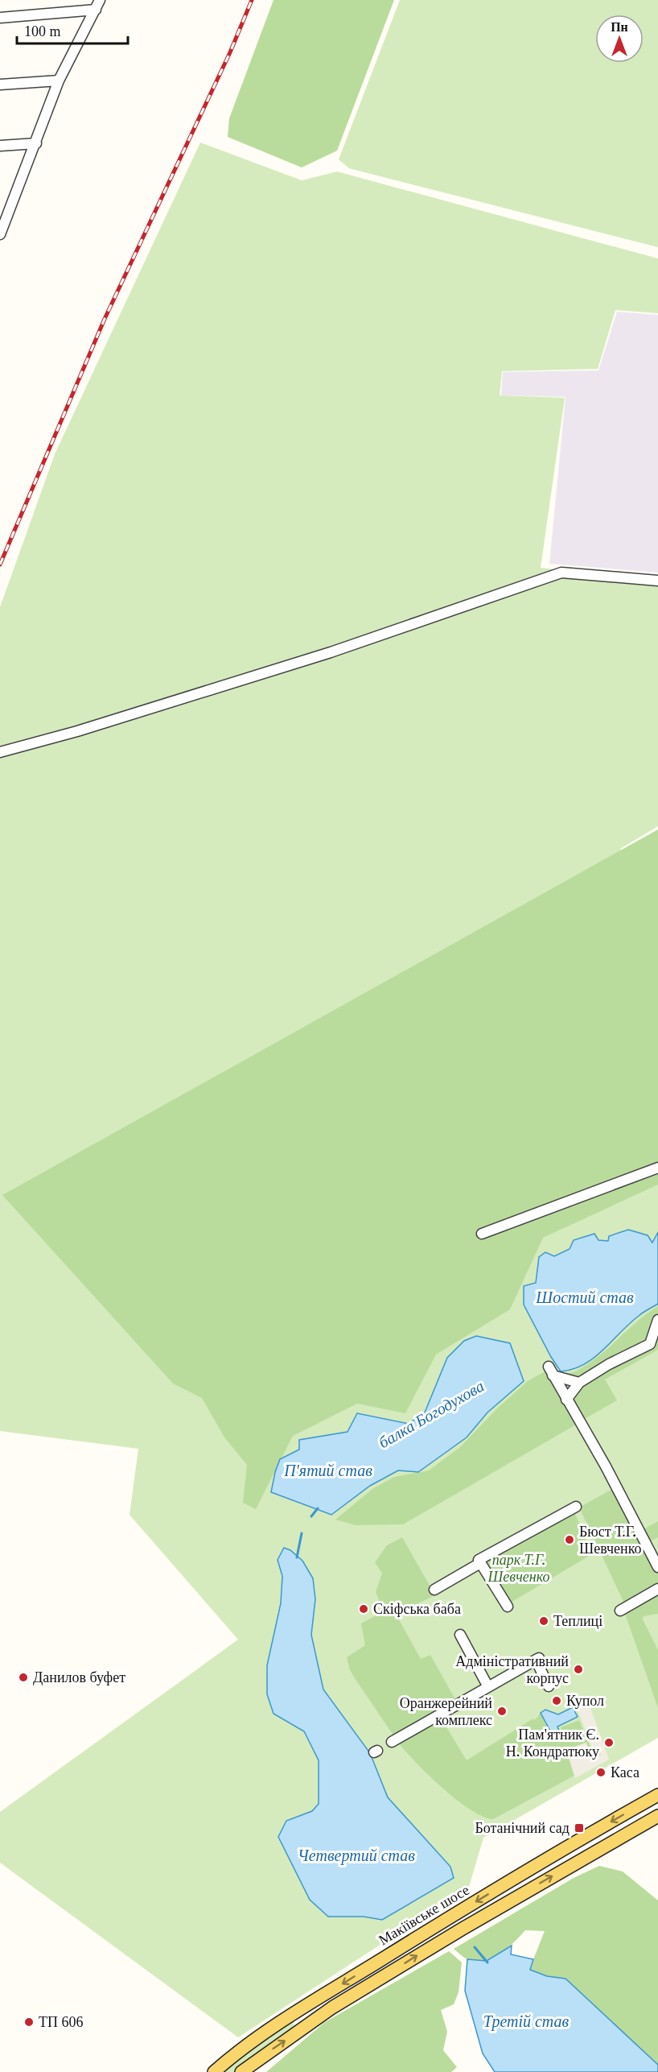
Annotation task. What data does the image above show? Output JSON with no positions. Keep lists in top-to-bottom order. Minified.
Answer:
{"streets":{"main road":["Макіївське шосе"]},"water":["Шостий став","балка Богодухова","П'ятий став","Четвертий став","Третій став"],"parks":["парк Т.Г. Шевченко"],"places":{"other":["Бюст Т.Г. Шевченко","Скіфська баба","Теплиці","Адміністративний корпус","Данилов буфет","Купол","Оранжерейний комплекс","Пам'ятник Є. Н. Кондратюку","Каса","ТП 606"],"transit":["Ботанічний сад"]},"scale_bar":"100 m","north":"top"}
